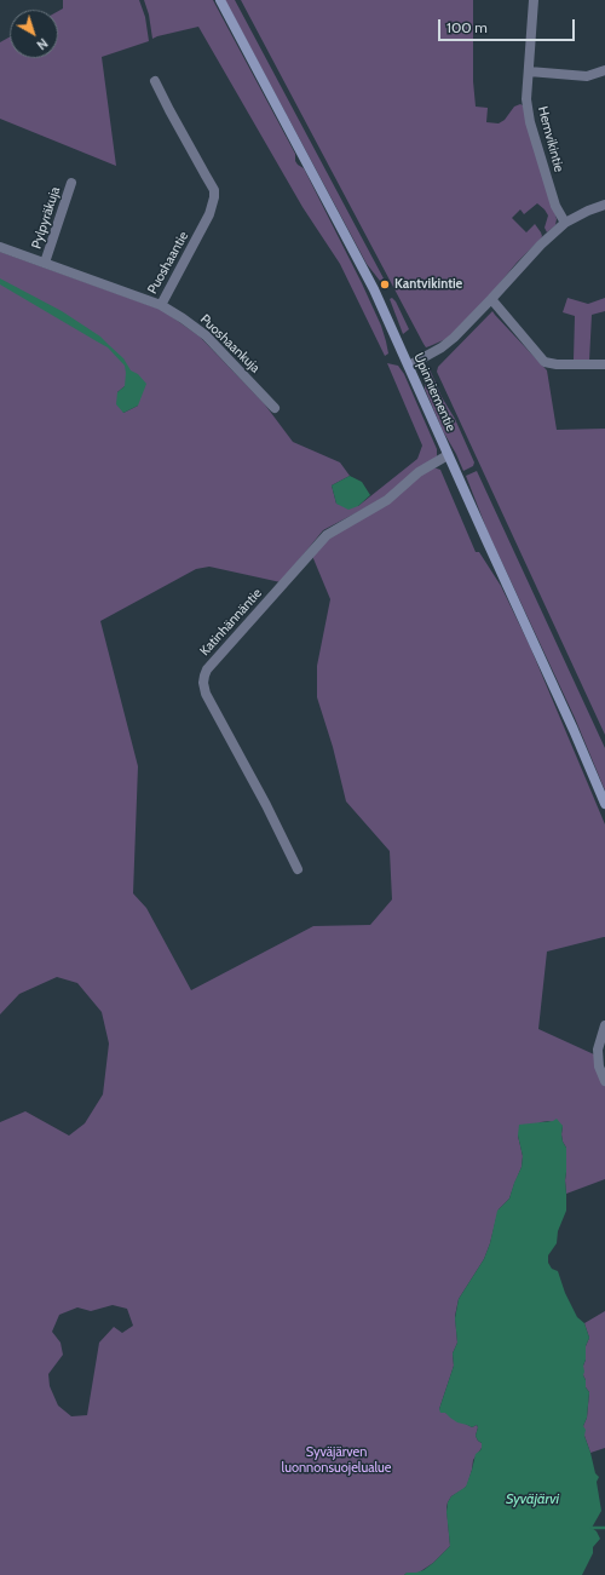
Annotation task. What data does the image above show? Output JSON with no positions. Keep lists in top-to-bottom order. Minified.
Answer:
{"streets":{"street":["Hemvikintie","Pylpyräkuja","Puoshaantie","Puoshaankuja","Upinniementie","Katinhännäntie"]},"crossings":[["Pylpyräkuja","Puoshaantie"],["Puoshaantie","Puoshaankuja"],["Upinniementie","Katinhännäntie"]],"water":["Syväjärvi"],"parks":["Syväjärven luonnonsuojelualue"],"places":["Kantvikintie"],"scale_bar":"100 m","north":"bottom right"}
